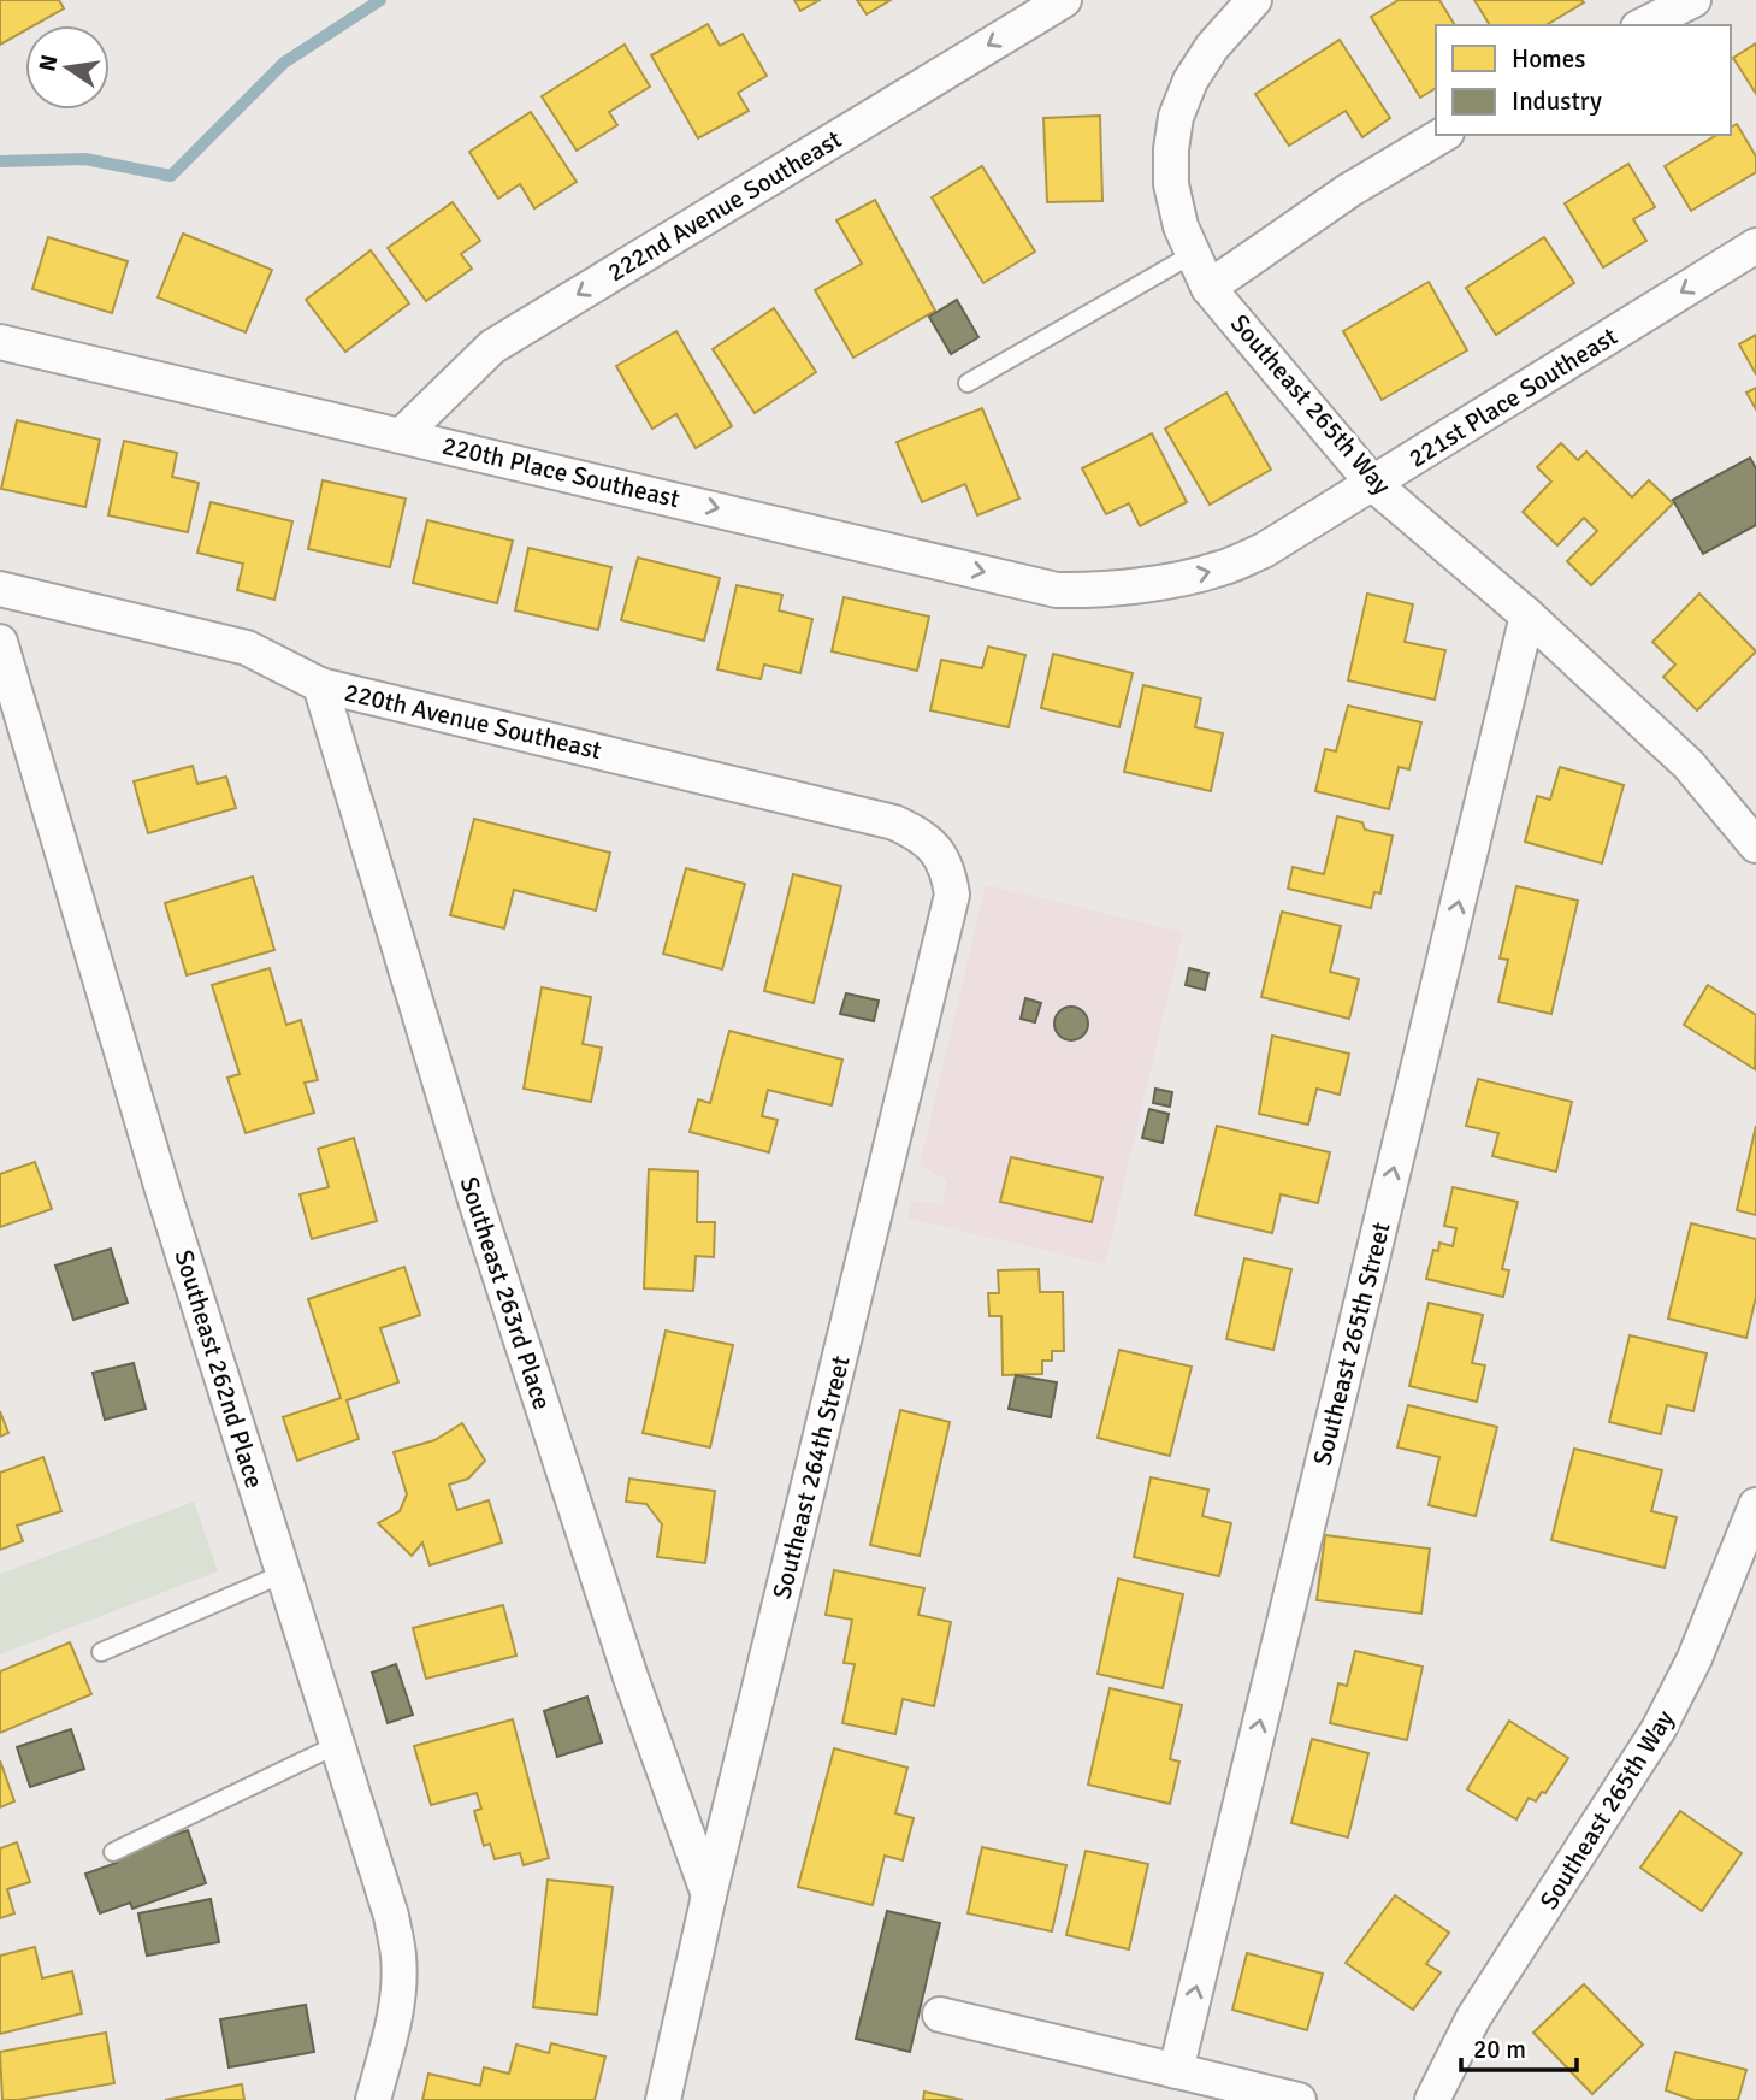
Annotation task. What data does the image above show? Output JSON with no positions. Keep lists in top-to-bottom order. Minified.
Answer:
{"streets":{"street":["222nd Avenue Southeast","221st Place Southeast","Southeast 265th Way","220th Place Southeast","220th Avenue Southeast","Southeast 263rd Place","Southeast 265th Street","Southeast 262nd Place","Southeast 264th Street"]},"crossings":[["222nd Avenue Southeast","220th Place Southeast"],["221st Place Southeast","Southeast 265th Way"],["221st Place Southeast","220th Place Southeast"],["Southeast 265th Way","Southeast 265th Street"],["220th Avenue Southeast","Southeast 263rd Place"],["220th Avenue Southeast","Southeast 264th Street"],["Southeast 263rd Place","Southeast 264th Street"]],"one_way":["222nd Avenue Southeast","220th Place Southeast","Southeast 265th Street"],"legend":["Homes","Industry"],"scale_bar":"20 m","north":"left"}
